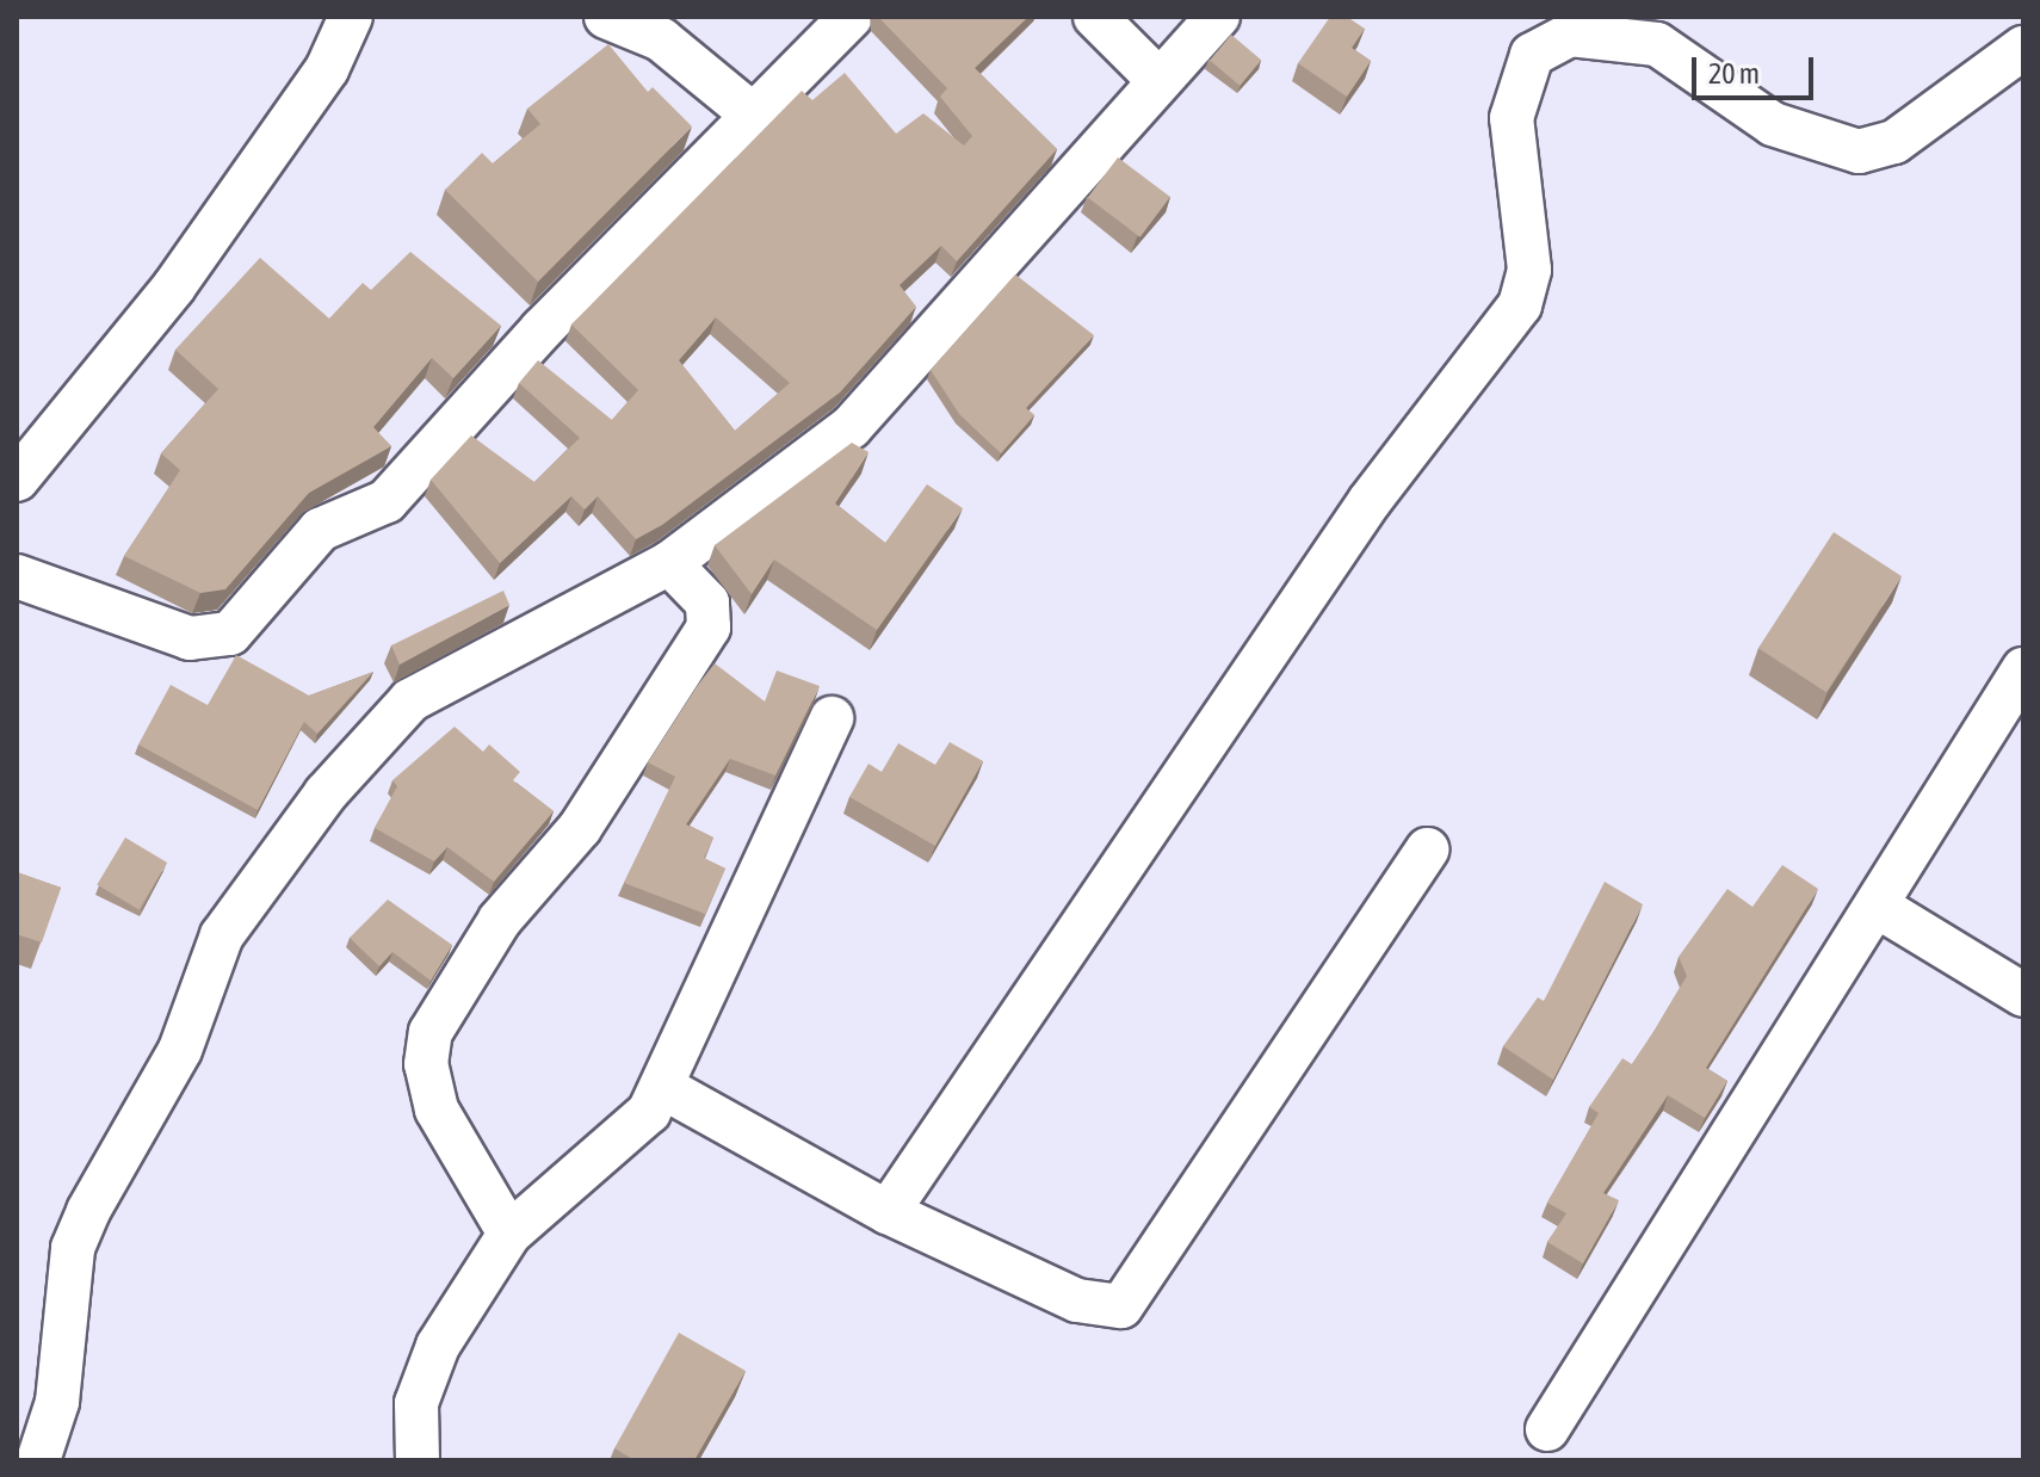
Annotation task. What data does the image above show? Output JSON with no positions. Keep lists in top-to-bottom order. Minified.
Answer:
{"scale_bar":"20 m"}
